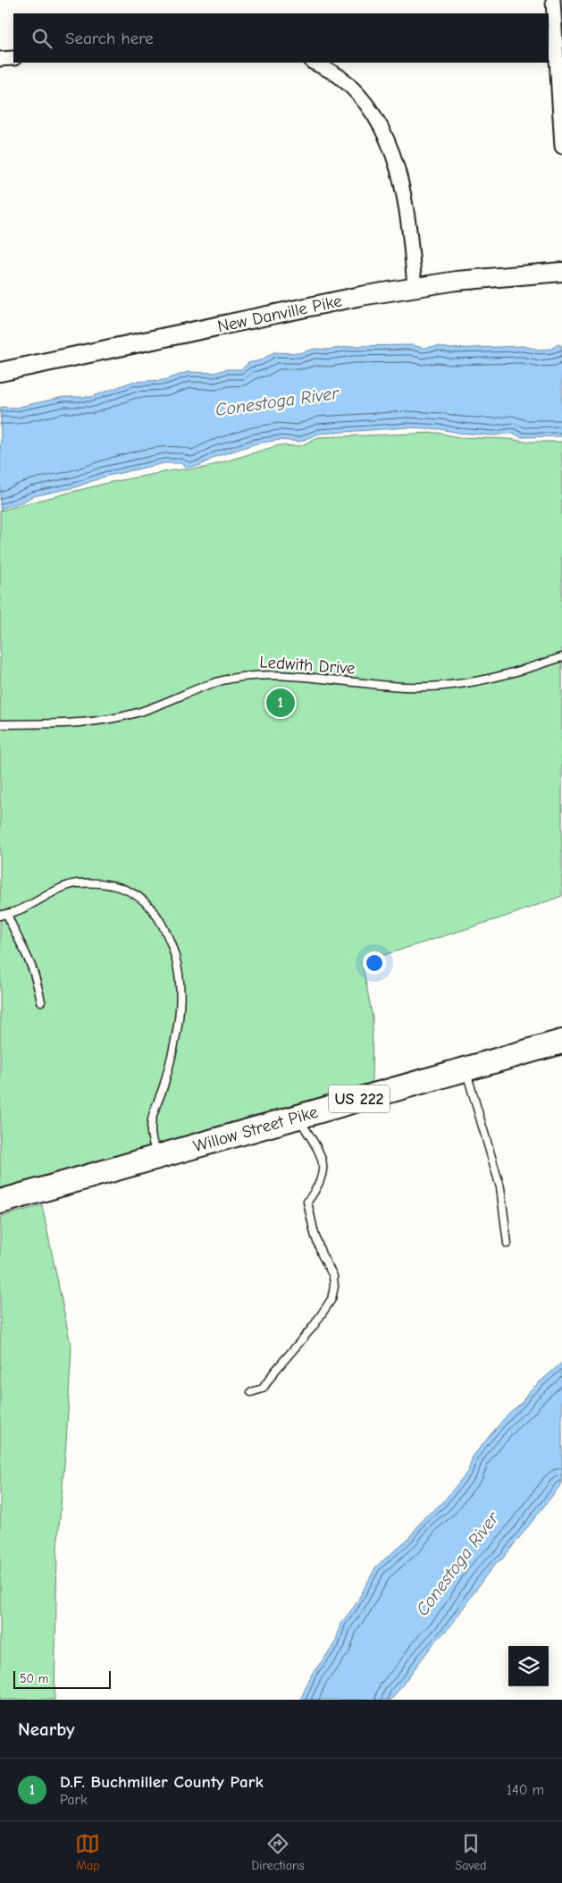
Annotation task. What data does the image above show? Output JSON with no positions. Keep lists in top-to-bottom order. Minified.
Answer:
{"streets":{"highway":["US 222","Willow Street Pike"],"main road":["New Danville Pike"],"lane":["Ledwith Drive"]},"water":["Conestoga River"],"scale_bar":"50 m","page":{"search":"Search here","pins":"1","scale":"50 m","heading":"Nearby","list":[{"mark":"1","name":"D.F. Buchmiller County Park","note":"Park","value":"140 m"}],"nav":["Map","Directions","Saved"]}}
